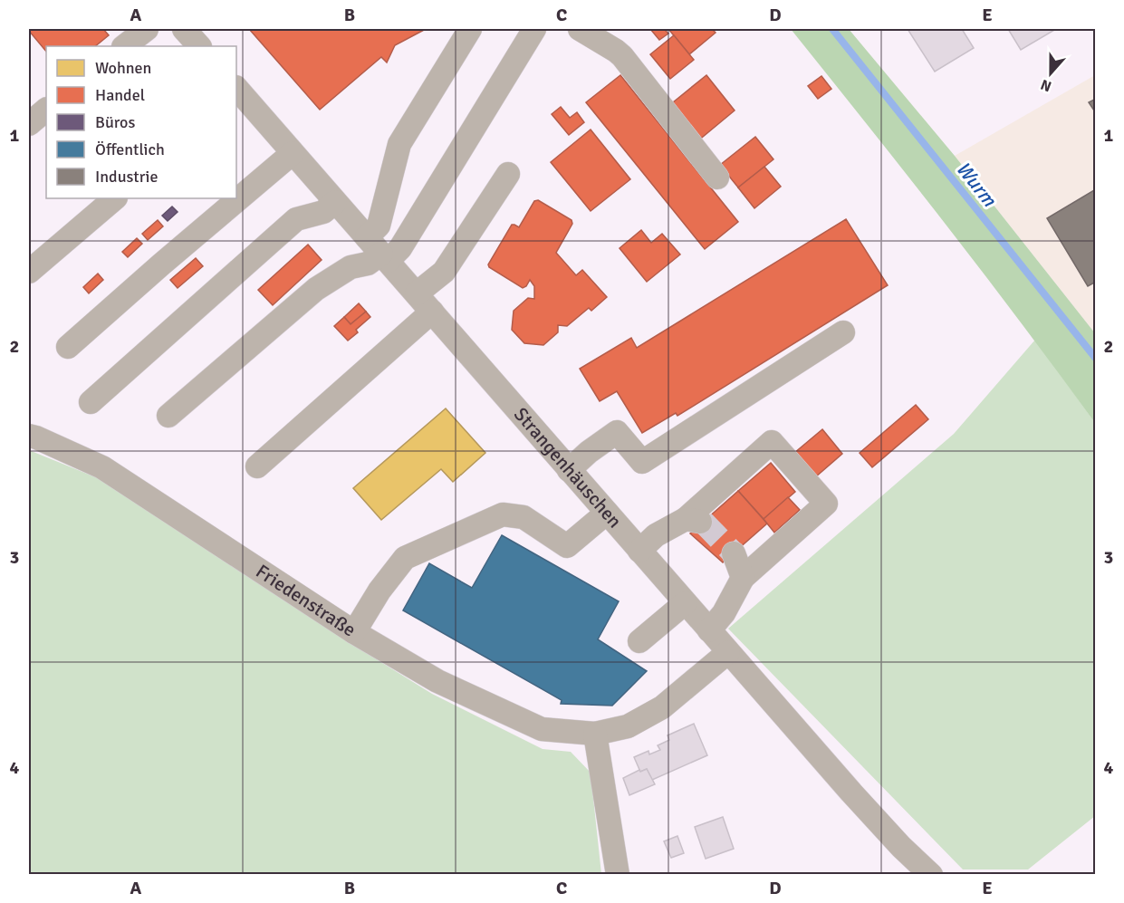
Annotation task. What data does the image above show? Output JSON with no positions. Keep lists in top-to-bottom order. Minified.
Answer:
{"streets":{"street":["Strangenhäuschen","Friedenstraße"]},"crossings":[["Strangenhäuschen","Friedenstraße"]],"water":["Wurm"],"legend":["Wohnen","Handel","Büros","Öffentlich","Industrie"],"north":"bottom","grid":{"columns":["A","B","C","D","E"],"rows":["1","2","3","4"]}}
